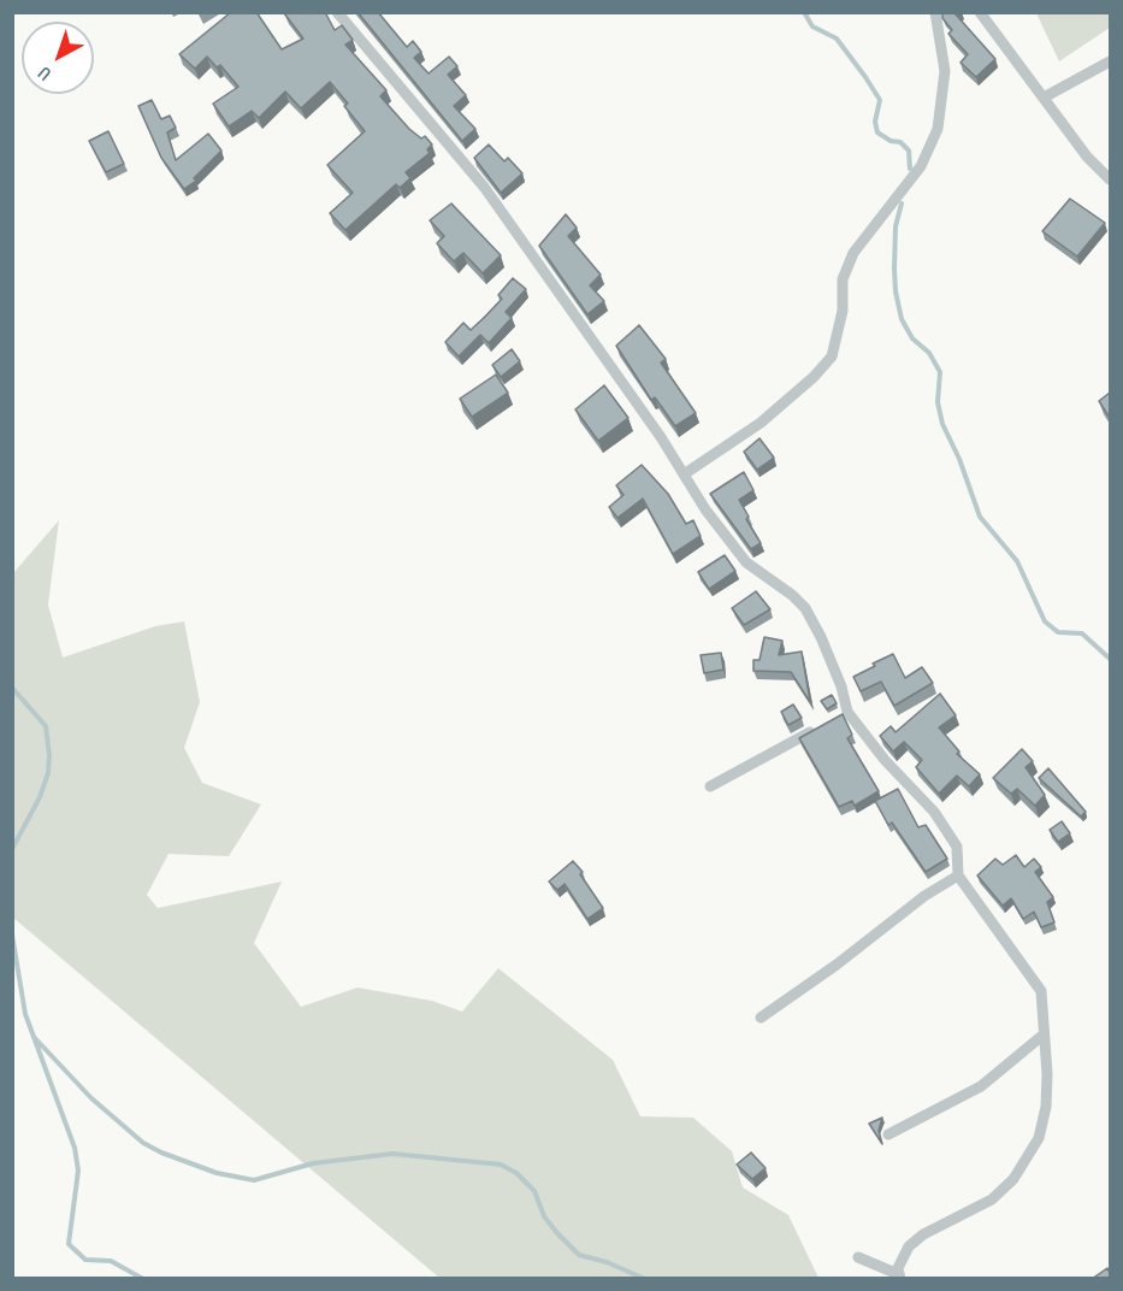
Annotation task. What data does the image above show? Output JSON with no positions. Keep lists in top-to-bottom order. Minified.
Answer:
{"north":"bottom left"}
